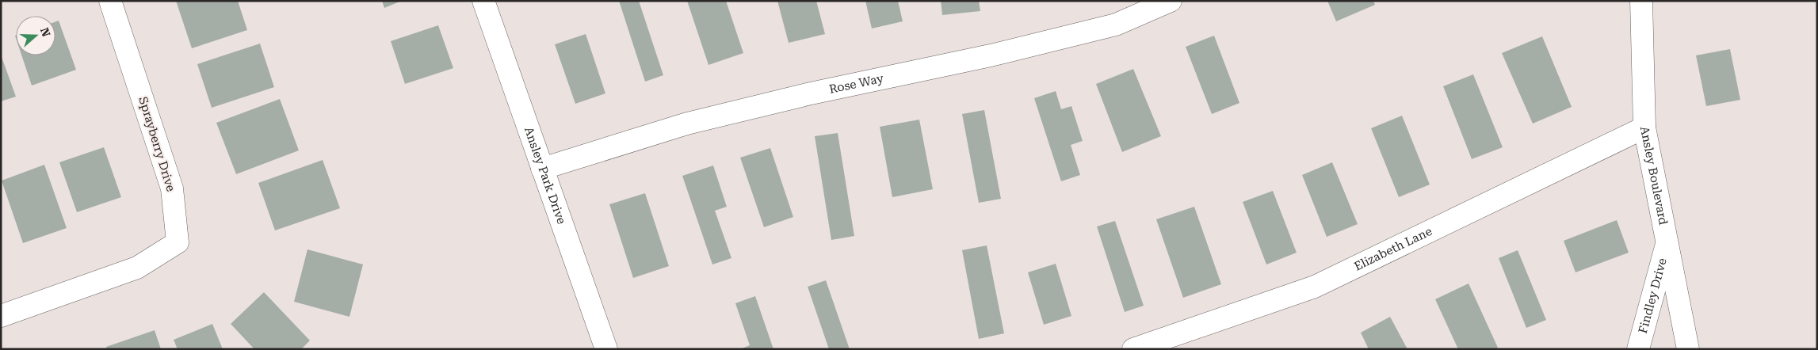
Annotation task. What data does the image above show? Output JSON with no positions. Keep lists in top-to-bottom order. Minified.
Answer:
{"streets":{"street":["Rose Way","Sprayberry Drive","Ansley Park Drive","Ansley Boulevard","Elizabeth Lane","Findley Drive"]},"crossings":[["Rose Way","Ansley Park Drive"],["Ansley Boulevard","Elizabeth Lane"],["Ansley Boulevard","Findley Drive"]],"north":"right"}
